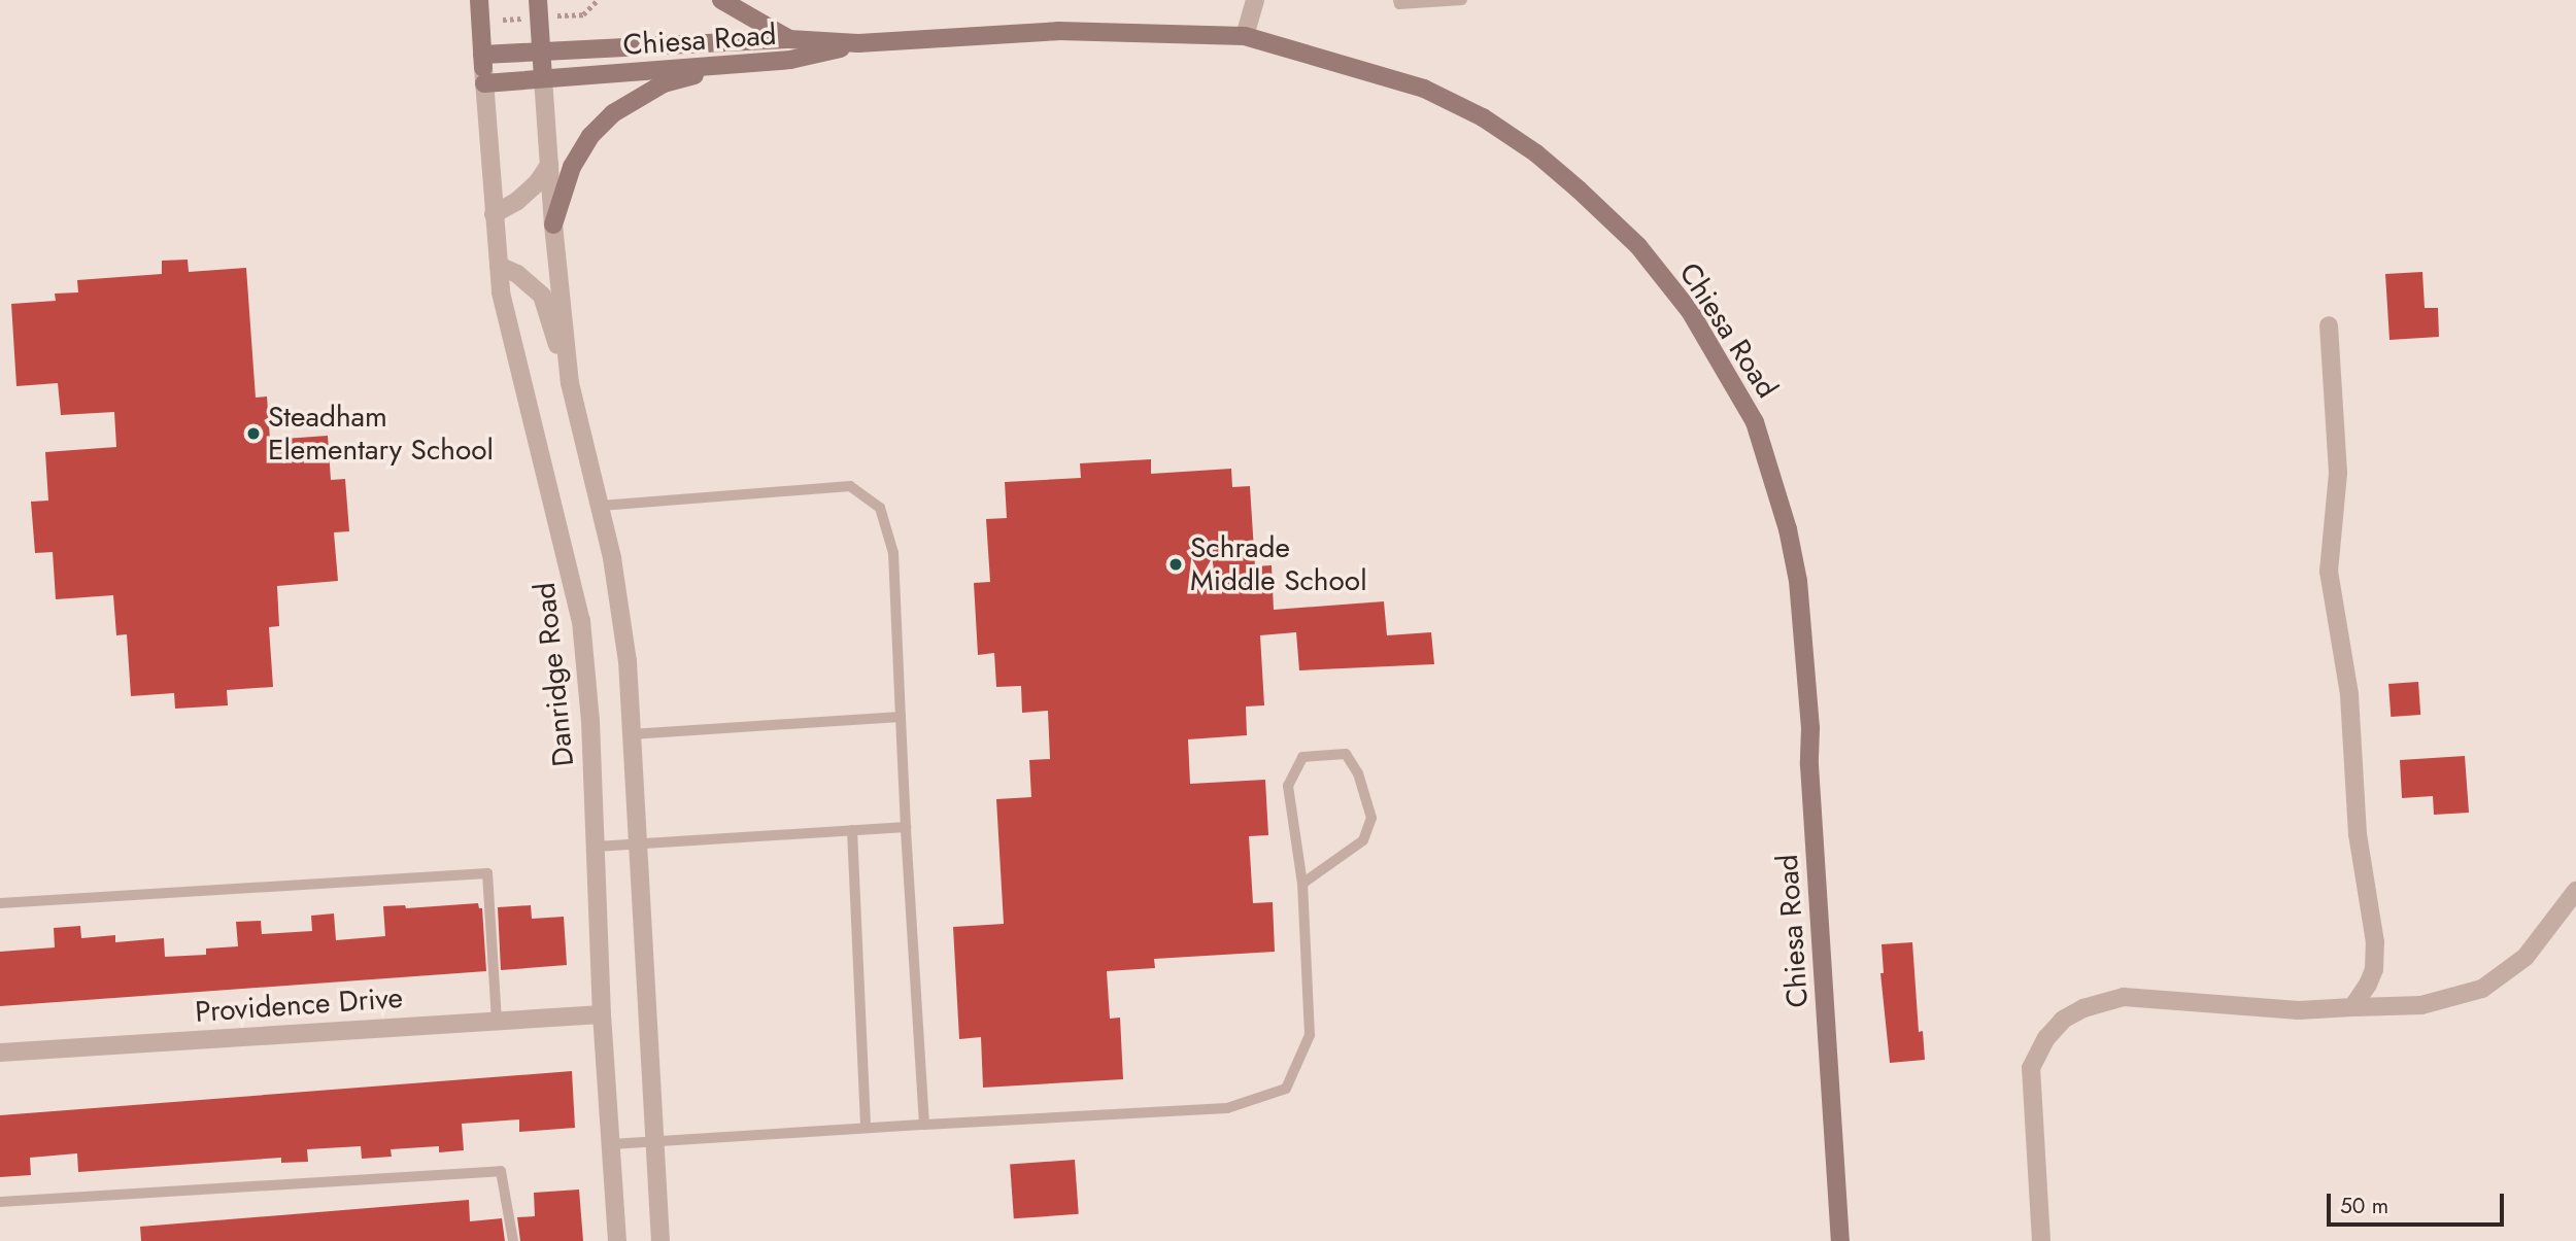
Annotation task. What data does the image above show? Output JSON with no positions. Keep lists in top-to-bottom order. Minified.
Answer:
{"streets":{"main road":["Chiesa Road"],"street":["Danridge Road","Providence Drive"]},"crossings":[["Chiesa Road","Danridge Road"],["Danridge Road","Providence Drive"]],"places":["Steadham Elementary School","Schrade Middle School"],"scale_bar":"50 m"}
